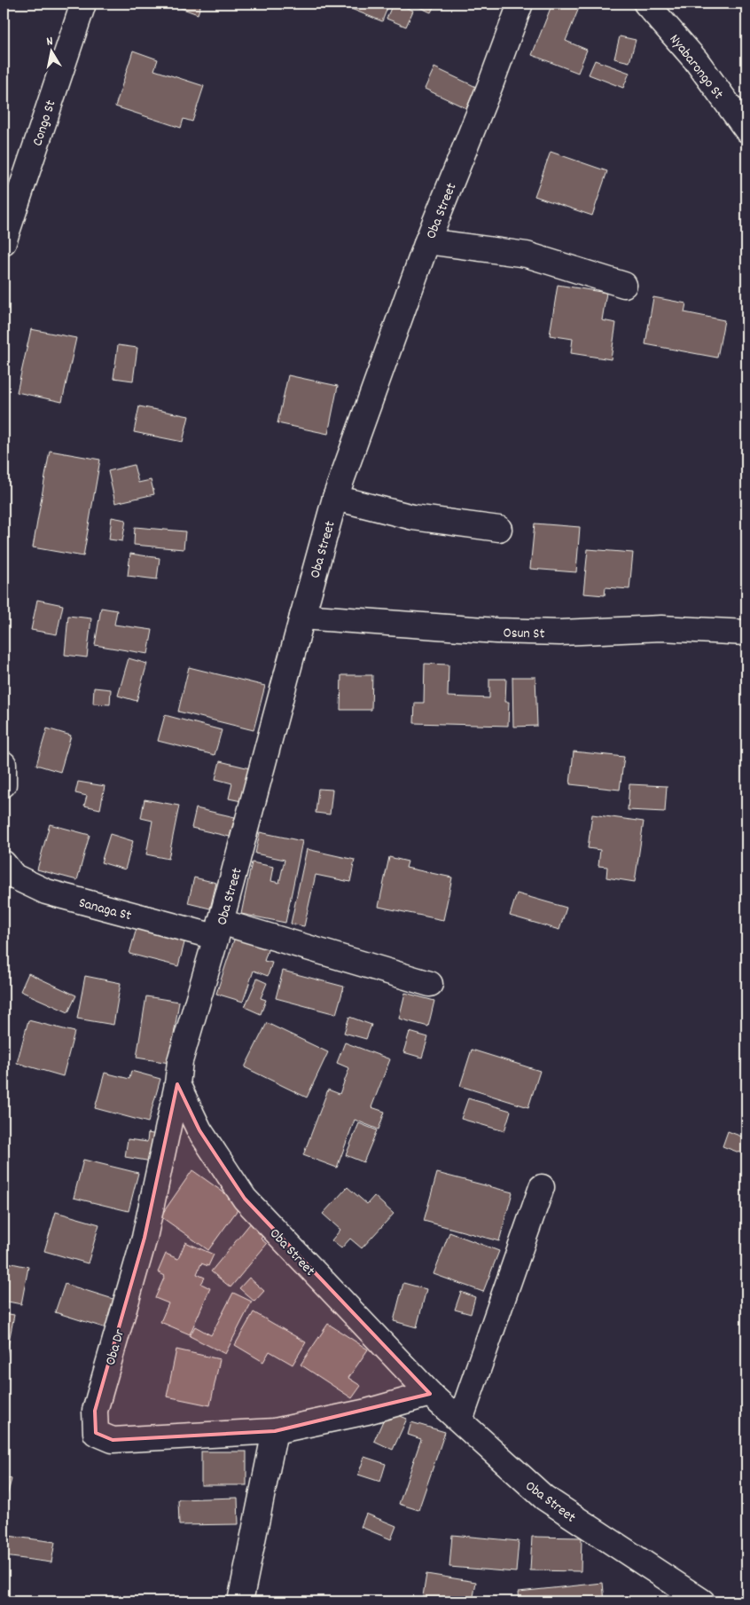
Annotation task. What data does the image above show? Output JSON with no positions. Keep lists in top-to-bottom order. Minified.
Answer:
{"streets":{"street":["Nyabarongo St","Congo St","Oba Street","Osun St","Sanaga St","Oba Dr"]},"crossings":[["Oba Street","Osun St"],["Oba Street","Sanaga St"],["Oba Street","Oba Dr"]],"north":"top"}
